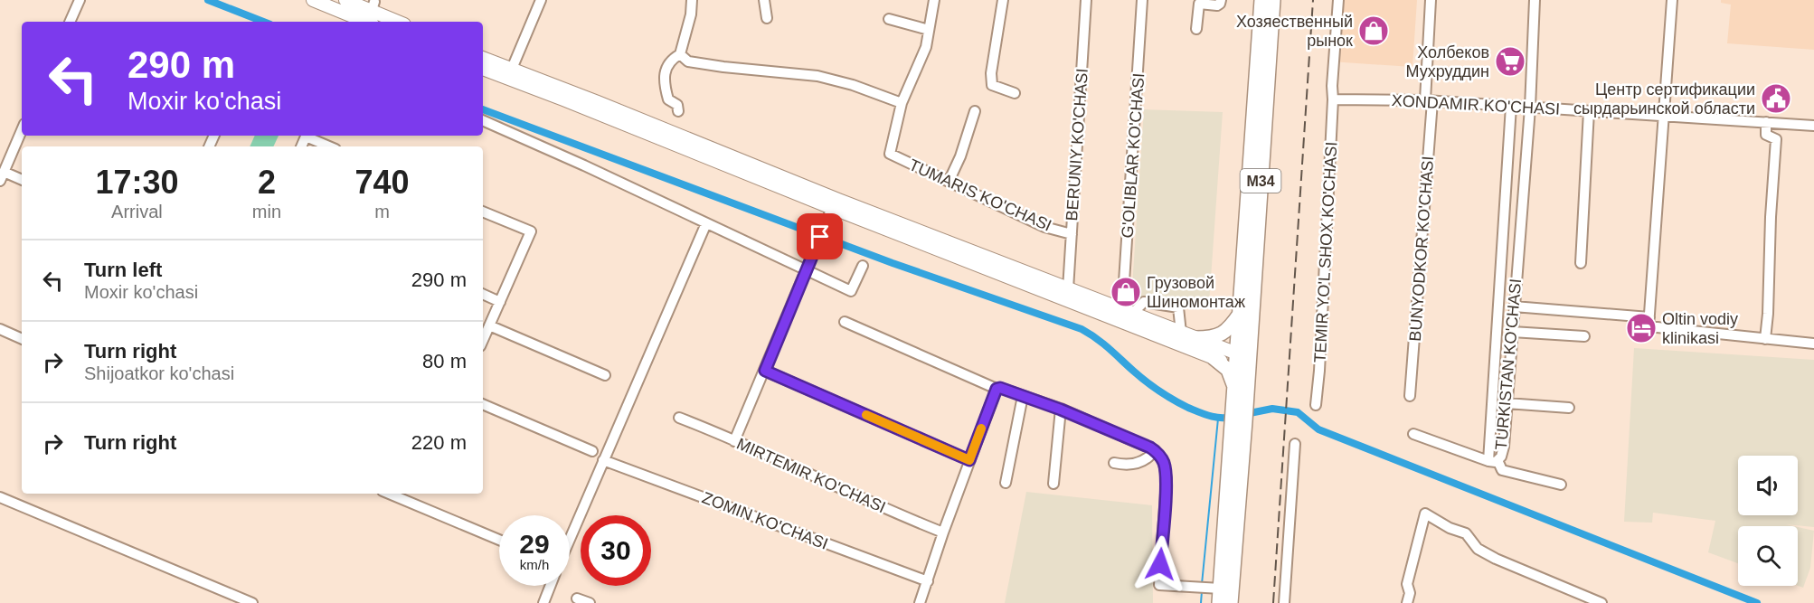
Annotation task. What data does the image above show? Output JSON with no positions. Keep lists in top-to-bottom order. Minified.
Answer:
{"streets":{"highway":["M34"],"street":["XONDAMIR KO'CHASI","BERUNIY KO'CHASI","G'OLIBLAR KO'CHASI","TUMARIS KO'CHASI","BUNYODKOR KO'CHASI","TEMIR YO'L SHOX KO'CHASI","TURKISTAN KO'CHASI","MIRTEMIR KO'CHASI","ZOMIN KO'CHASI"]},"crossings":[["XONDAMIR KO'CHASI","BUNYODKOR KO'CHASI"],["XONDAMIR KO'CHASI","TEMIR YO'L SHOX KO'CHASI"],["XONDAMIR KO'CHASI","TURKISTAN KO'CHASI"],["BERUNIY KO'CHASI","TUMARIS KO'CHASI"]],"places":{"shop":["Хозяественный рынок","Грузовой Шиномонтаж"],"supermarket":["Холбеков Мухруддин"],"public building":["Центр сертификации сырдарьинской области"],"hotel":["Oltin vodiy klinikasi"]},"page":{"turn":["290 m","Moxir ko'chasi"],"eta":["17:30","Arrival","2","min","740","m"],"list":[{"name":"Turn left","note":"Moxir ko'chasi","value":"290 m"},{"name":"Turn right","note":"Shijoatkor ko'chasi","value":"80 m"},{"name":"Turn right","value":"220 m"}],"speed":"29 km/h","limit":"30"}}
